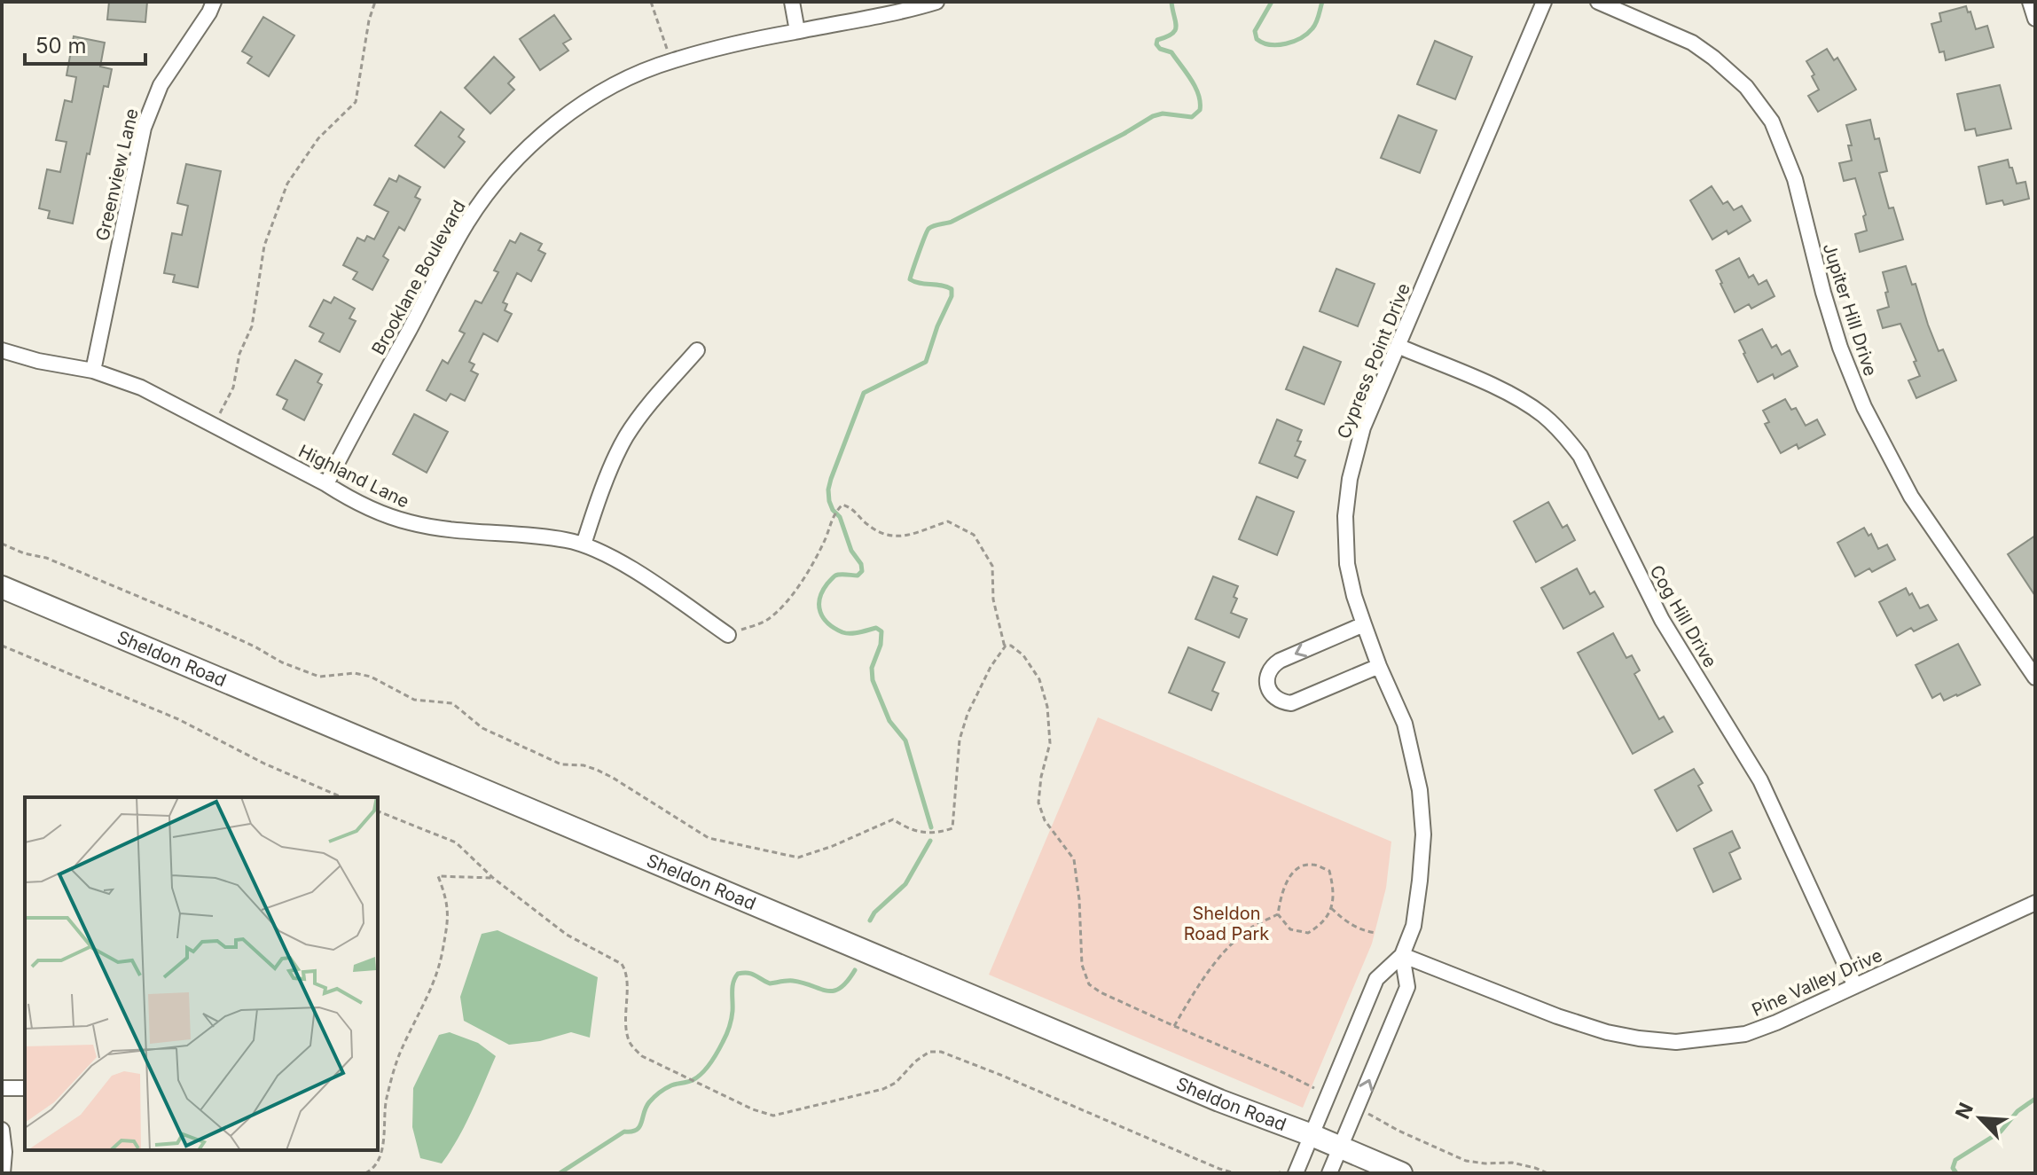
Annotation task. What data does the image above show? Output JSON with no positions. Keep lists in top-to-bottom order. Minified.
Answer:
{"streets":{"main road":["Sheldon Road"],"street":["Greenview Lane","Brooklane Boulevard","Jupiter Hill Drive","Cypress Point Drive","Highland Lane","Cog Hill Drive","Pine Valley Drive"]},"crossings":[["Greenview Lane","Highland Lane"],["Brooklane Boulevard","Highland Lane"],["Cypress Point Drive","Cog Hill Drive"],["Cypress Point Drive","Sheldon Road"],["Cypress Point Drive","Pine Valley Drive"],["Cog Hill Drive","Pine Valley Drive"]],"parks":["Sheldon Road Park"],"scale_bar":"50 m","north":"top left"}
